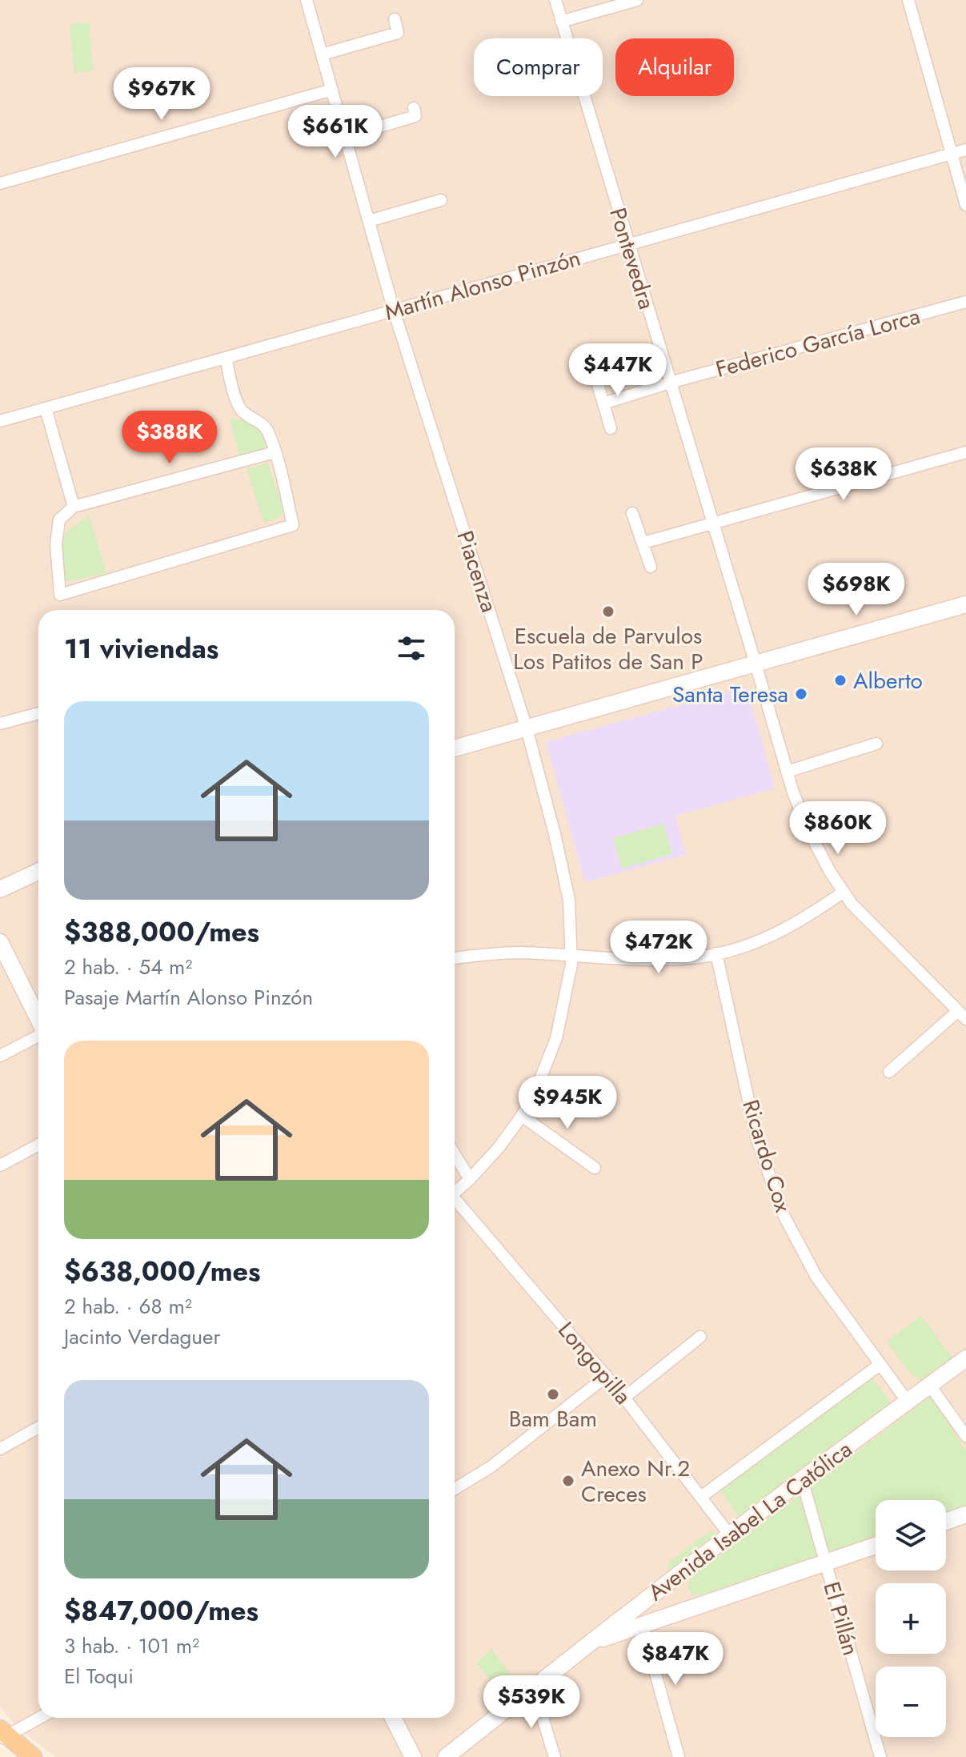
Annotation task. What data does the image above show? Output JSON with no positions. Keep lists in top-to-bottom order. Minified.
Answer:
{"streets":{"street":["Pontevedra","Martín Alonso Pinzón","Federico García Lorca","Piacenza","Ricardo Cox","Longopilla","Avenida Isabel La Católica","El Pillán"]},"crossings":[["Pontevedra","Martín Alonso Pinzón"],["Pontevedra","Federico García Lorca"],["Martín Alonso Pinzón","Piacenza"],["Ricardo Cox","Avenida Isabel La Católica"],["Longopilla","Avenida Isabel La Católica"],["Avenida Isabel La Católica","El Pillán"]],"places":["Escuela de Parvulos Los Patitos de San P","Alberto","Santa Teresa","Bam Bam","Anexo Nr.2 Creces"],"page":{"chip":["Comprar","Alquilar"],"price":["$967K","$661K","$447K","$388K","$638K","$698K","$860K","$472K","$945K","$847K","$539K"],"heading":"11 viviendas","list":[{"name":"$388,000/mes","note":"2 hab. · 54 m² · Pasaje Martín Alonso Pinzón"},{"name":"$638,000/mes","note":"2 hab. · 68 m² · Jacinto Verdaguer"},{"name":"$847,000/mes","note":"3 hab. · 101 m² · El Toqui"}],"map_buttons":["+","−"]}}
